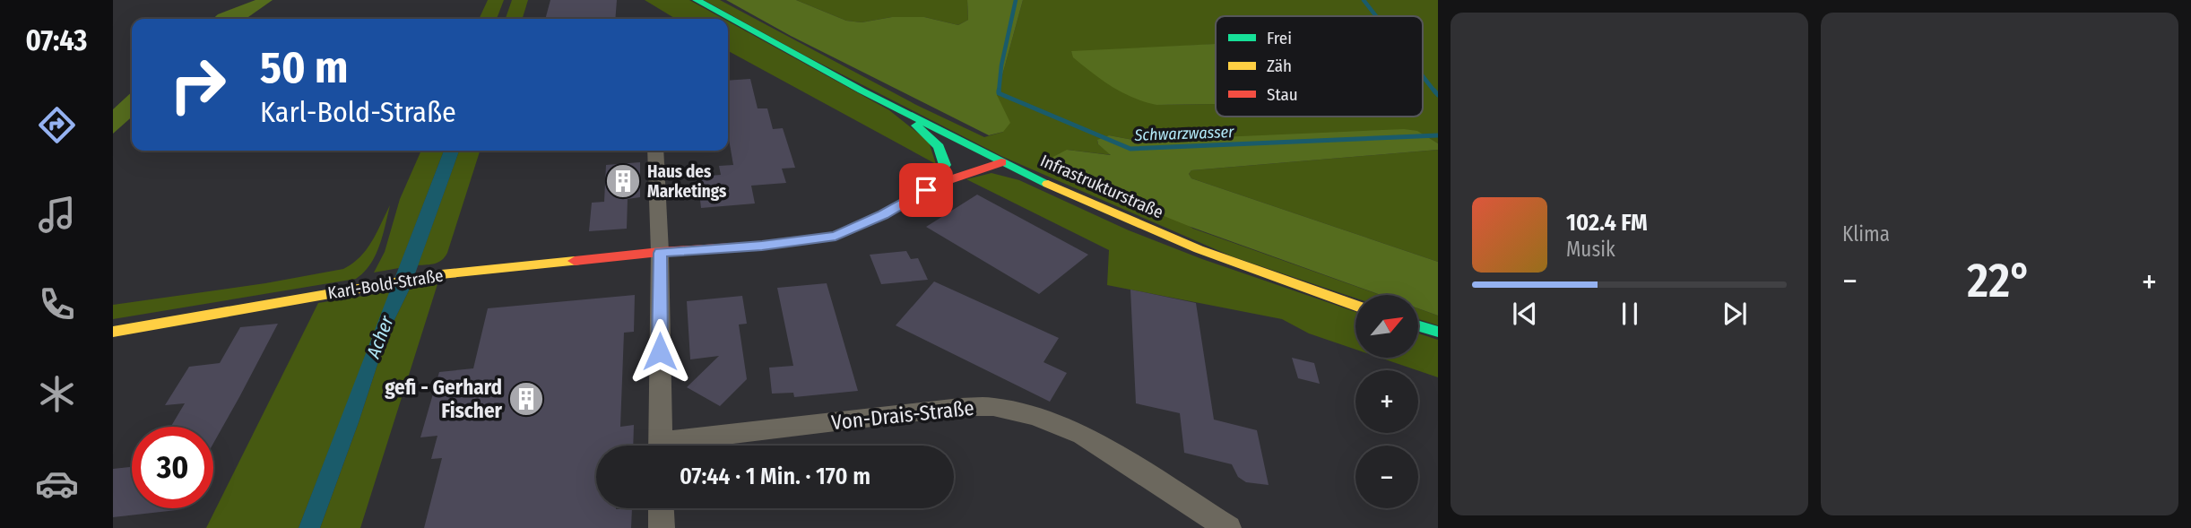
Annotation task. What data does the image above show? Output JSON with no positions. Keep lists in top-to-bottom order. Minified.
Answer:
{"streets":{"street":["Infrastrukturstraße","Karl-Bold-Straße","Von-Drais-Straße"]},"crossings":[["Karl-Bold-Straße","Von-Drais-Straße"]],"water":["Schwarzwasser","Acher"],"places":{"building":["Haus des Marketings","gefi - Gerhard Fischer"]},"legend":["Frei","Zäh","Stau"],"north":"top right","page":{"tabs":"07:43","tile":"Klima","turn":["50 m","Karl-Bold-Straße"],"song":["102.4 FM","Musik"],"heat":["−","22°","+"],"map_buttons":["+","−"],"limit":"30","trip":"07:44 · 1 Min. · 170 m"}}
